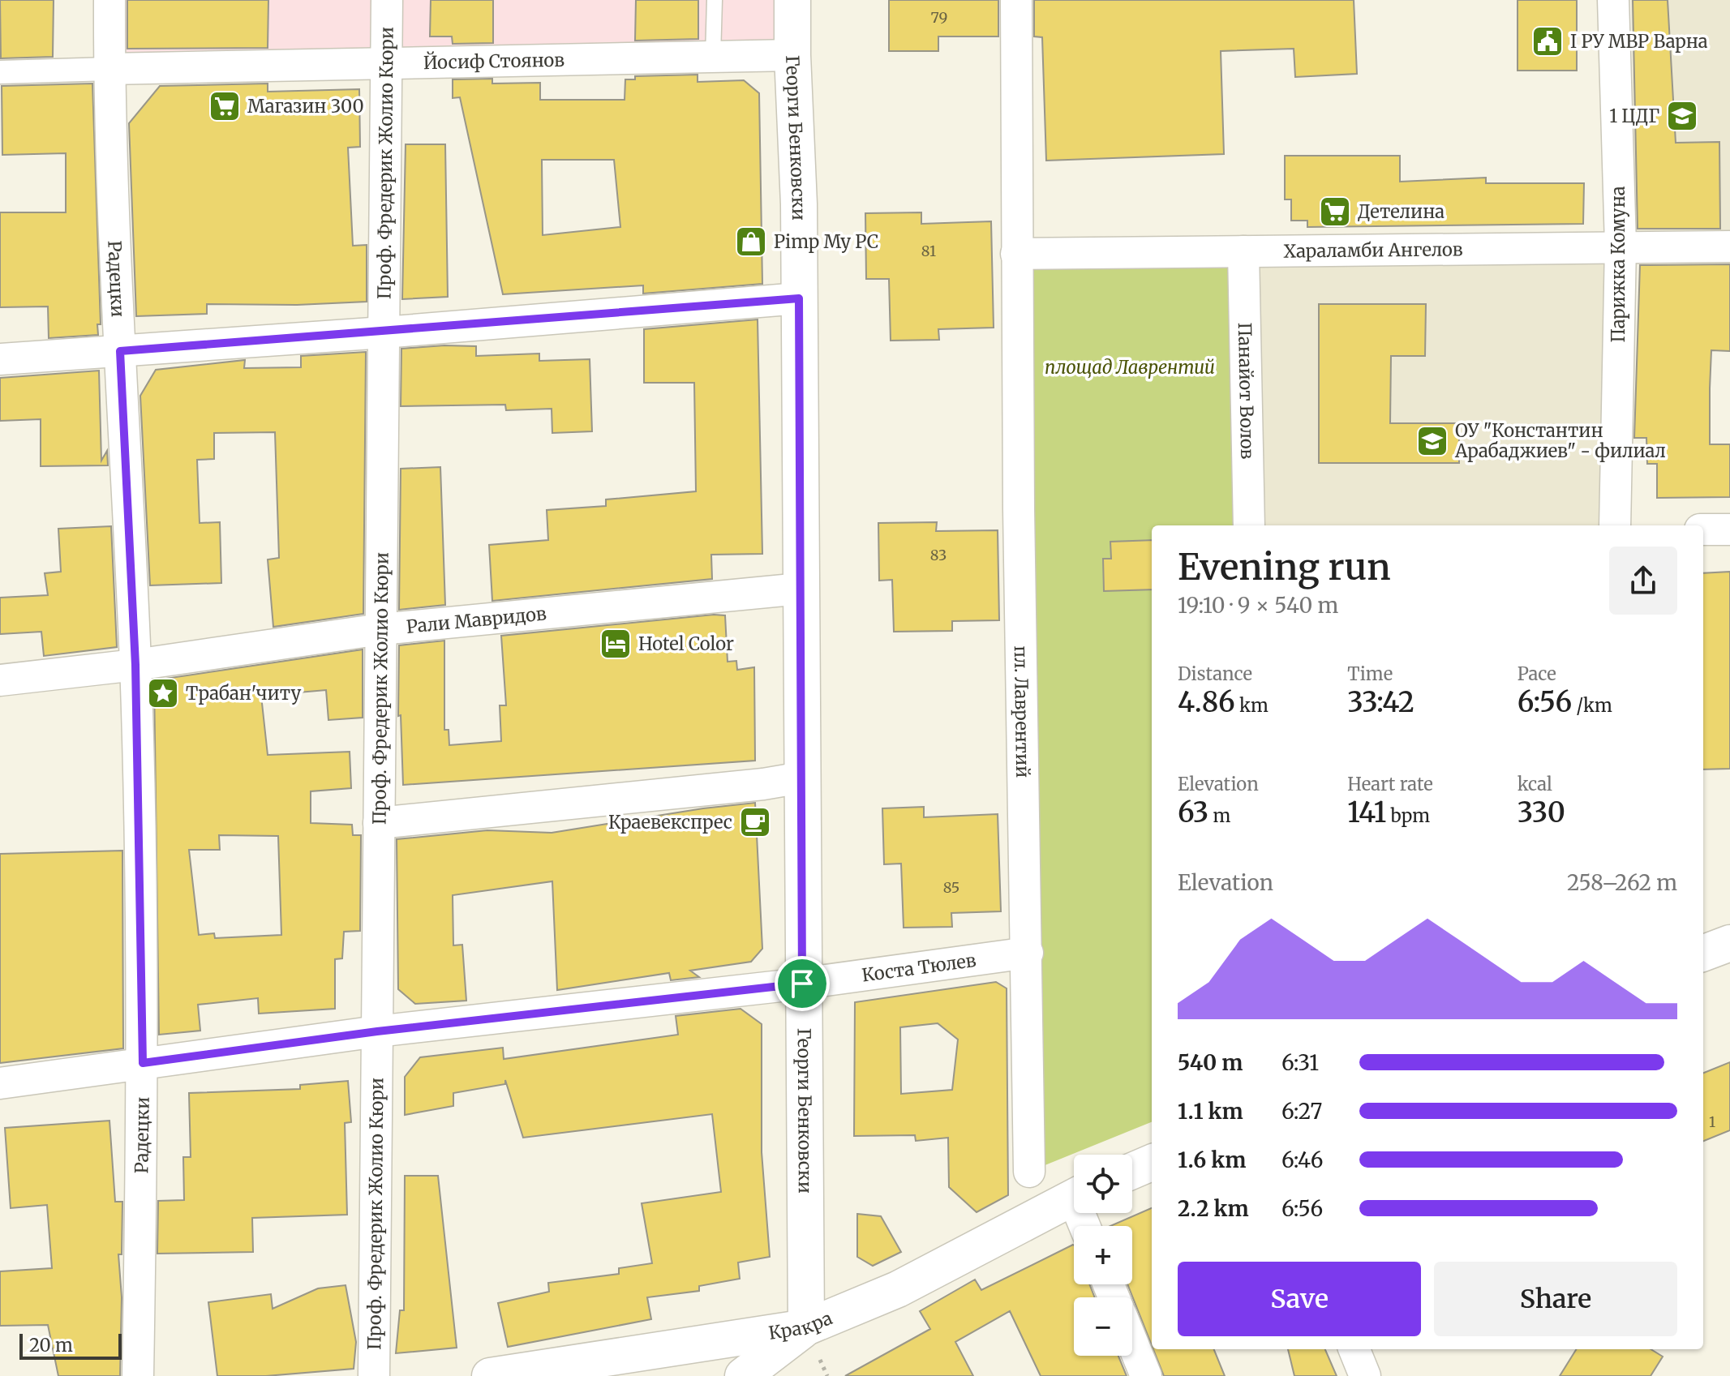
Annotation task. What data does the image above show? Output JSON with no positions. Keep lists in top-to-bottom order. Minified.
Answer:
{"streets":{"street":["Йосиф Стоянов","Георги Бенковски","Проф. Фредерик Жолио Кюри","Хараламби Ангелов","Парижка Комуна","Радецки","Панайот Волов","Рали Мавридов","пл. Лаврентий","Коста Тюлев","Кракра"]},"crossings":[["Йосиф Стоянов","Георги Бенковски"],["Йосиф Стоянов","Проф. Фредерик Жолио Кюри"],["Йосиф Стоянов","Радецки"],["Георги Бенковски","Рали Мавридов"],["Георги Бенковски","Коста Тюлев"],["Георги Бенковски","Кракра"],["Проф. Фредерик Жолио Кюри","Рали Мавридов"],["Проф. Фредерик Жолио Кюри","Коста Тюлев"],["Хараламби Ангелов","Парижка Комуна"],["Хараламби Ангелов","Панайот Волов"],["Хараламби Ангелов","пл. Лаврентий"],["Радецки","Рали Мавридов"],["Радецки","Коста Тюлев"],["пл. Лаврентий","Коста Тюлев"]],"parks":["площад Лаврентий"],"places":{"public building":["I РУ МВР Варна"],"supermarket":["Магазин 300","Детелина"],"school or university":["1 ЦДГ","ОУ \"Константин Арабаджиев\" - филиал"],"shop":["Pimp My PC"],"hotel":["Hotel Color"],"place":["Трабан'читу"],"cafe":["Краевекспрес"]},"house_numbers":["79","81","83","85","1"],"scale_bar":"20 m","page":{"heading":["Evening run","19:10 · 9 × 540 m"],"stats":[["Distance","4.86 km"],["Time","33:42"],["Pace","6:56 /km"],["Elevation","63 m"],["Heart rate","141 bpm"],["kcal","330"]],"chart":["Elevation","258–262 m"],"list":[{"name":"540 m","note":"6:31"},{"name":"1.1 km","note":"6:27"},{"name":"1.6 km","note":"6:46"},{"name":"2.2 km","note":"6:56"}],"map_buttons":["+","−"],"buttons":["Save","Share"],"scale":"20 m"}}
